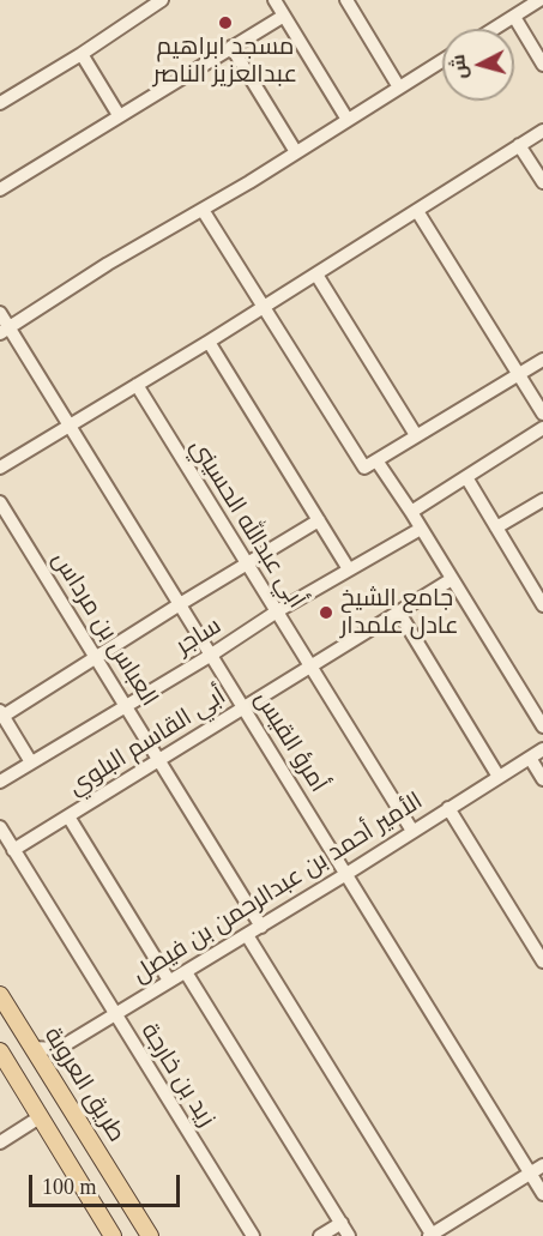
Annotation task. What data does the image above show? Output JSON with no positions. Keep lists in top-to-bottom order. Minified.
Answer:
{"streets":{"main road":["طريق العروبة"],"street":["أبي عبدالله الحسيني","العباس بن مرداس","ساجر","أبي القاسم البلوي","أمرؤ القيس","الأمير أحمد بن عبدالرحمن بن فيصل","زيد بن خارجة"]},"crossings":[["أبي عبدالله الحسيني","ساجر"],["أبي عبدالله الحسيني","أبي القاسم البلوي"],["أبي عبدالله الحسيني","الأمير أحمد بن عبدالرحمن بن فيصل"],["العباس بن مرداس","ساجر"],["العباس بن مرداس","أبي القاسم البلوي"],["العباس بن مرداس","الأمير أحمد بن عبدالرحمن بن فيصل"],["ساجر","أمرؤ القيس"],["أبي القاسم البلوي","أمرؤ القيس"],["أبي القاسم البلوي","زيد بن خارجة"],["أمرؤ القيس","الأمير أحمد بن عبدالرحمن بن فيصل"],["الأمير أحمد بن عبدالرحمن بن فيصل","زيد بن خارجة"],["الأمير أحمد بن عبدالرحمن بن فيصل","طريق العروبة"]],"places":["مسجد ابراهيم عبدالعزيز الناصر","جامع الشيخ عادل علمدار"],"scale_bar":"100 m","north":"left"}
